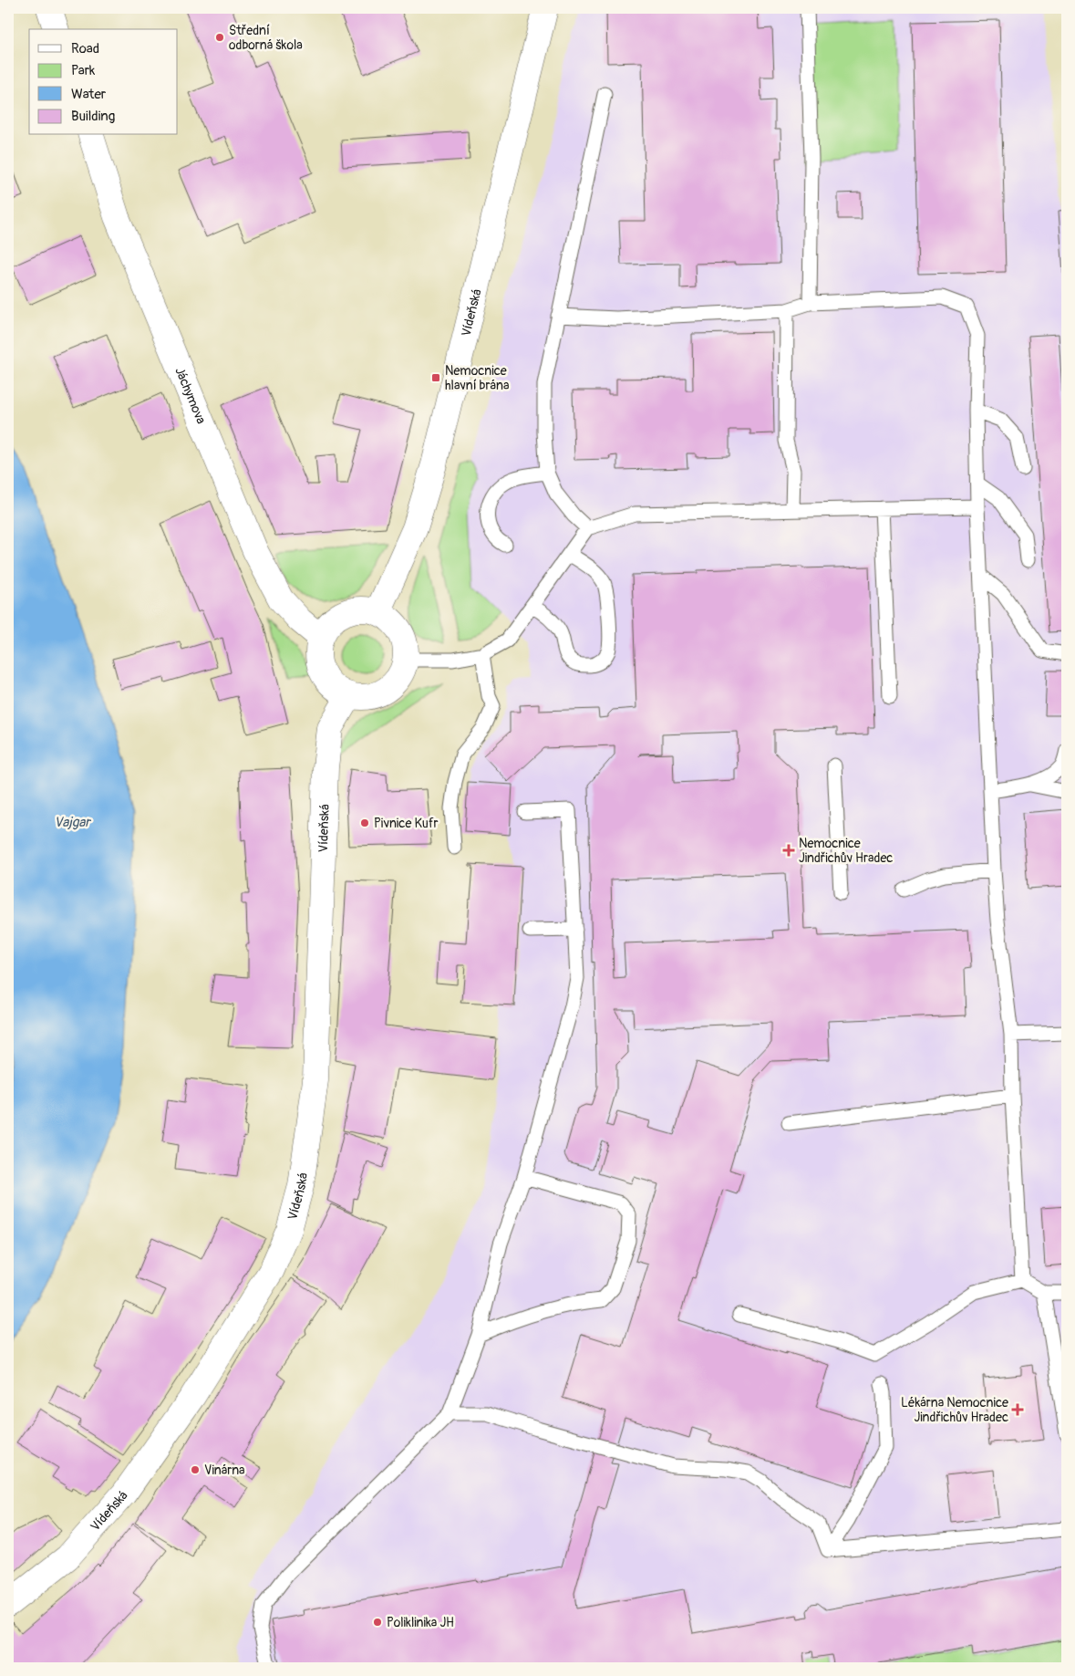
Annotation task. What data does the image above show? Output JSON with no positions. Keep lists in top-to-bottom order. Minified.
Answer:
{"streets":{"street":["Vídeňská","Jáchymova"]},"crossings":[["Vídeňská","Jáchymova"]],"water":["Vajgar"],"places":{"other":["Střední odborná škola","Pivnice Kufr","Vinárna","Poliklinika JH"],"transit":["Nemocnice hlavní brána"],"health":["Nemocnice Jindřichův Hradec","Lékárna Nemocnice Jindřichův Hradec"]},"legend":["Road","Park","Water","Building"]}
